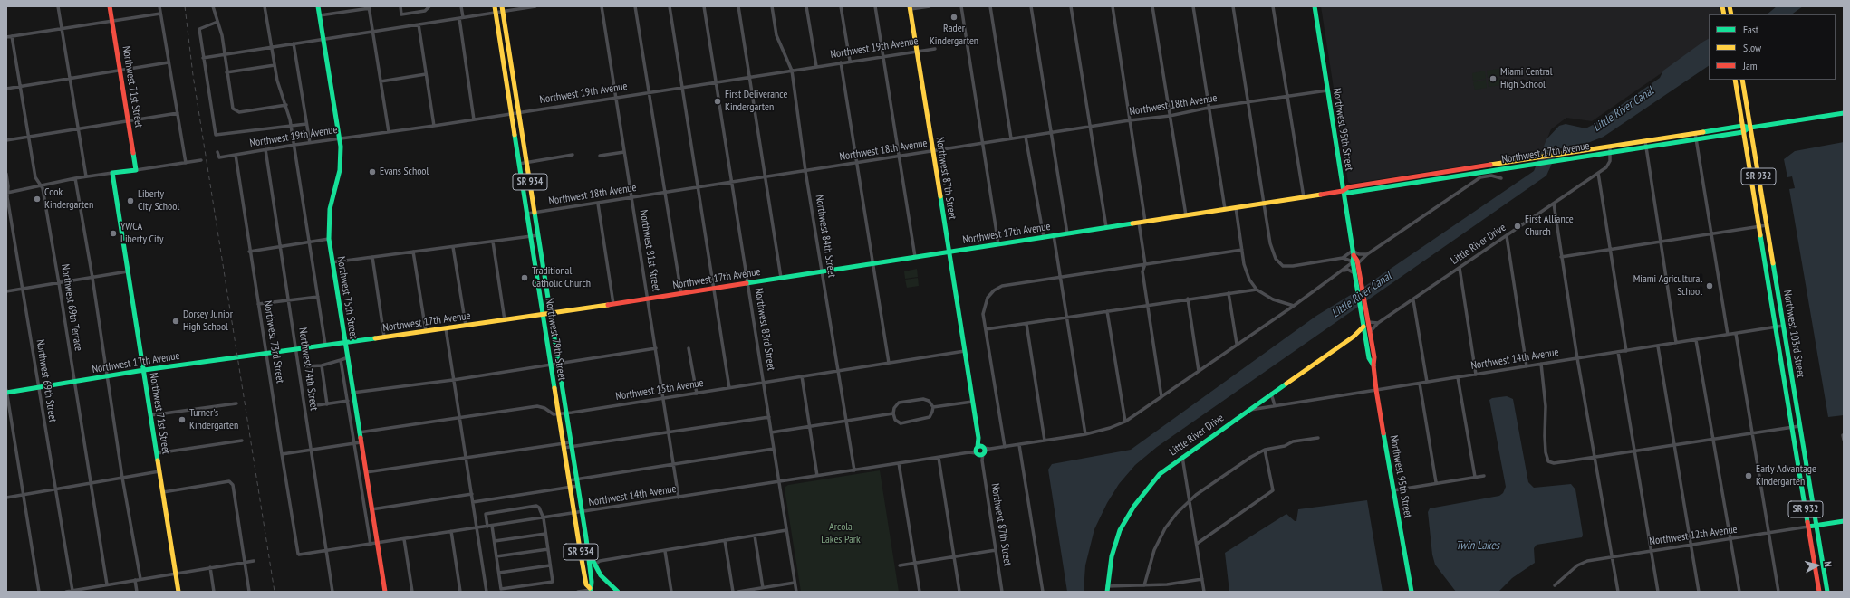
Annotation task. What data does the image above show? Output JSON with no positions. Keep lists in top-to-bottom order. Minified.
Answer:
{"streets":{"main road":["Northwest 71st Street","Northwest 95th Street","Northwest 17th Avenue","SR 932","Northwest 87th Street","SR 934","Little River Drive","Northwest 75th Street","Northwest 103rd Street","Northwest 79th Street","Northwest 12th Avenue"],"street":["Northwest 19th Avenue","Northwest 18th Avenue","Northwest 84th Street","Northwest 81st Street","Northwest 69th Terrace","Northwest 83rd Street","Northwest 73rd Street","Northwest 14th Avenue","Northwest 74th Street","Northwest 69th Street","Northwest 15th Avenue"]},"crossings":[["Northwest 19th Avenue","Northwest 87th Street"],["Northwest 19th Avenue","Northwest 84th Street"],["Northwest 19th Avenue","Northwest 81st Street"],["Northwest 19th Avenue","Northwest 75th Street"],["Northwest 19th Avenue","Northwest 83rd Street"],["Northwest 19th Avenue","Northwest 79th Street"],["Northwest 19th Avenue","Northwest 73rd Street"],["Northwest 19th Avenue","Northwest 74th Street"],["Northwest 71st Street","Northwest 17th Avenue"],["Northwest 18th Avenue","Northwest 95th Street"],["Northwest 18th Avenue","Northwest 87th Street"],["Northwest 18th Avenue","Northwest 84th Street"],["Northwest 18th Avenue","Northwest 81st Street"],["Northwest 18th Avenue","Northwest 83rd Street"],["Northwest 18th Avenue","Northwest 79th Street"],["Northwest 95th Street","Northwest 17th Avenue"],["Northwest 95th Street","Little River Drive"],["Northwest 95th Street","Northwest 14th Avenue"],["Northwest 17th Avenue","Northwest 87th Street"],["Northwest 17th Avenue","Northwest 84th Street"],["Northwest 17th Avenue","Little River Drive"],["Northwest 17th Avenue","Northwest 81st Street"],["Northwest 17th Avenue","Northwest 75th Street"],["Northwest 17th Avenue","Northwest 69th Terrace"],["Northwest 17th Avenue","Northwest 83rd Street"],["Northwest 17th Avenue","Northwest 103rd Street"],["Northwest 17th Avenue","Northwest 79th Street"],["Northwest 17th Avenue","Northwest 73rd Street"],["Northwest 17th Avenue","Northwest 74th Street"],["Northwest 17th Avenue","Northwest 69th Street"],["Northwest 87th Street","Northwest 14th Avenue"],["Northwest 87th Street","Northwest 15th Avenue"],["SR 934","Northwest 79th Street"],["Northwest 84th Street","Northwest 14th Avenue"],["Northwest 84th Street","Northwest 15th Avenue"],["Little River Drive","Northwest 14th Avenue"],["Northwest 81st Street","Northwest 14th Avenue"],["Northwest 81st Street","Northwest 15th Avenue"],["Northwest 75th Street","Northwest 14th Avenue"],["Northwest 75th Street","Northwest 15th Avenue"],["Northwest 83rd Street","Northwest 14th Avenue"],["Northwest 83rd Street","Northwest 15th Avenue"],["Northwest 103rd Street","Northwest 14th Avenue"],["Northwest 103rd Street","Northwest 12th Avenue"],["Northwest 79th Street","Northwest 14th Avenue"],["Northwest 79th Street","Northwest 15th Avenue"],["Northwest 73rd Street","Northwest 14th Avenue"],["Northwest 14th Avenue","Northwest 74th Street"]],"water":["Little River Canal","Twin Lakes"],"parks":["Arcola Lakes Park"],"places":["Rader Kindergarten","Miami Central High School","First Deliverance Kindergarten","Evans School","Cook Kindergarten","Liberty City School","First Alliance Church","YWCA Liberty City","Traditional Catholic Church","Miami Agricultural School","Dorsey Junior High School","Turner's Kindergarten","Early Advantage Kindergarten"],"legend":["Fast","Slow","Jam"],"north":"right"}
